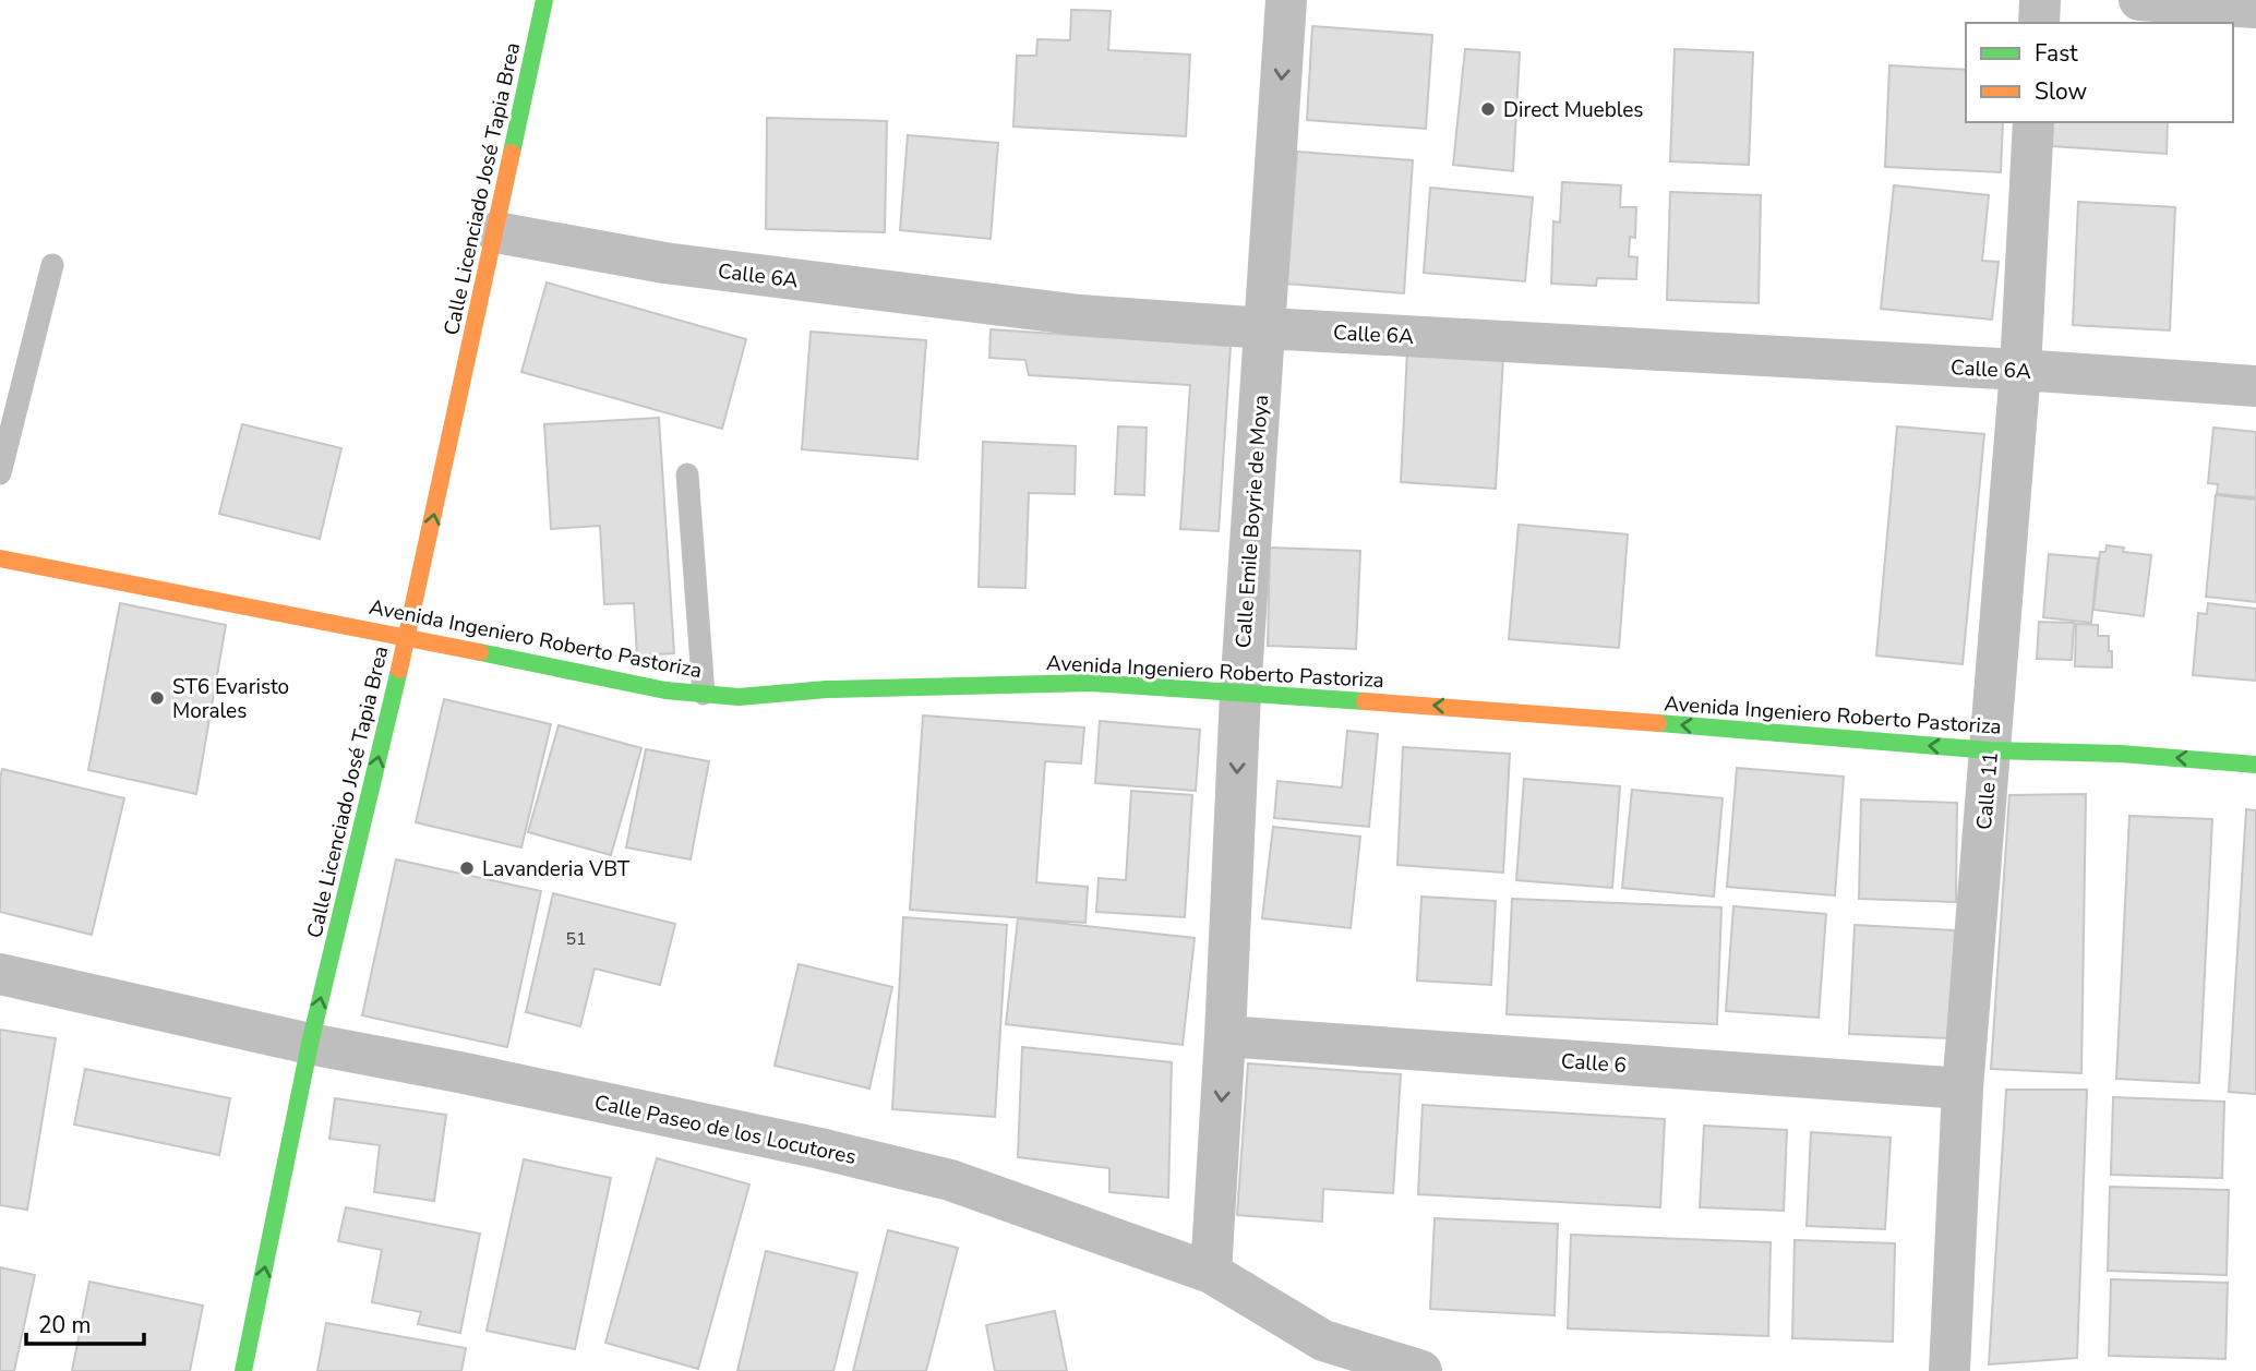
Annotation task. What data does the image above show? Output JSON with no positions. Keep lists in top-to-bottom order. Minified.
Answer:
{"streets":{"street":["Calle Licenciado José Tapia Brea","Calle 6A","Calle Emile Boyrie de Moya","Avenida Ingeniero Roberto Pastoriza","Calle 11","Calle 6","Calle Paseo de los Locutores"]},"crossings":[["Calle Licenciado José Tapia Brea","Calle 6A"],["Calle Licenciado José Tapia Brea","Avenida Ingeniero Roberto Pastoriza"],["Calle Licenciado José Tapia Brea","Calle Paseo de los Locutores"],["Calle 6A","Calle Emile Boyrie de Moya"],["Calle 6A","Calle 11"],["Calle Emile Boyrie de Moya","Avenida Ingeniero Roberto Pastoriza"],["Calle Emile Boyrie de Moya","Calle 6"],["Calle Emile Boyrie de Moya","Calle Paseo de los Locutores"],["Avenida Ingeniero Roberto Pastoriza","Calle 11"],["Calle 11","Calle 6"]],"one_way":["Calle Licenciado José Tapia Brea","Calle Emile Boyrie de Moya","Avenida Ingeniero Roberto Pastoriza"],"places":["Direct Muebles","ST6 Evaristo Morales","Lavanderia VBT"],"house_numbers":["51"],"legend":["Fast","Slow"],"scale_bar":"20 m"}
